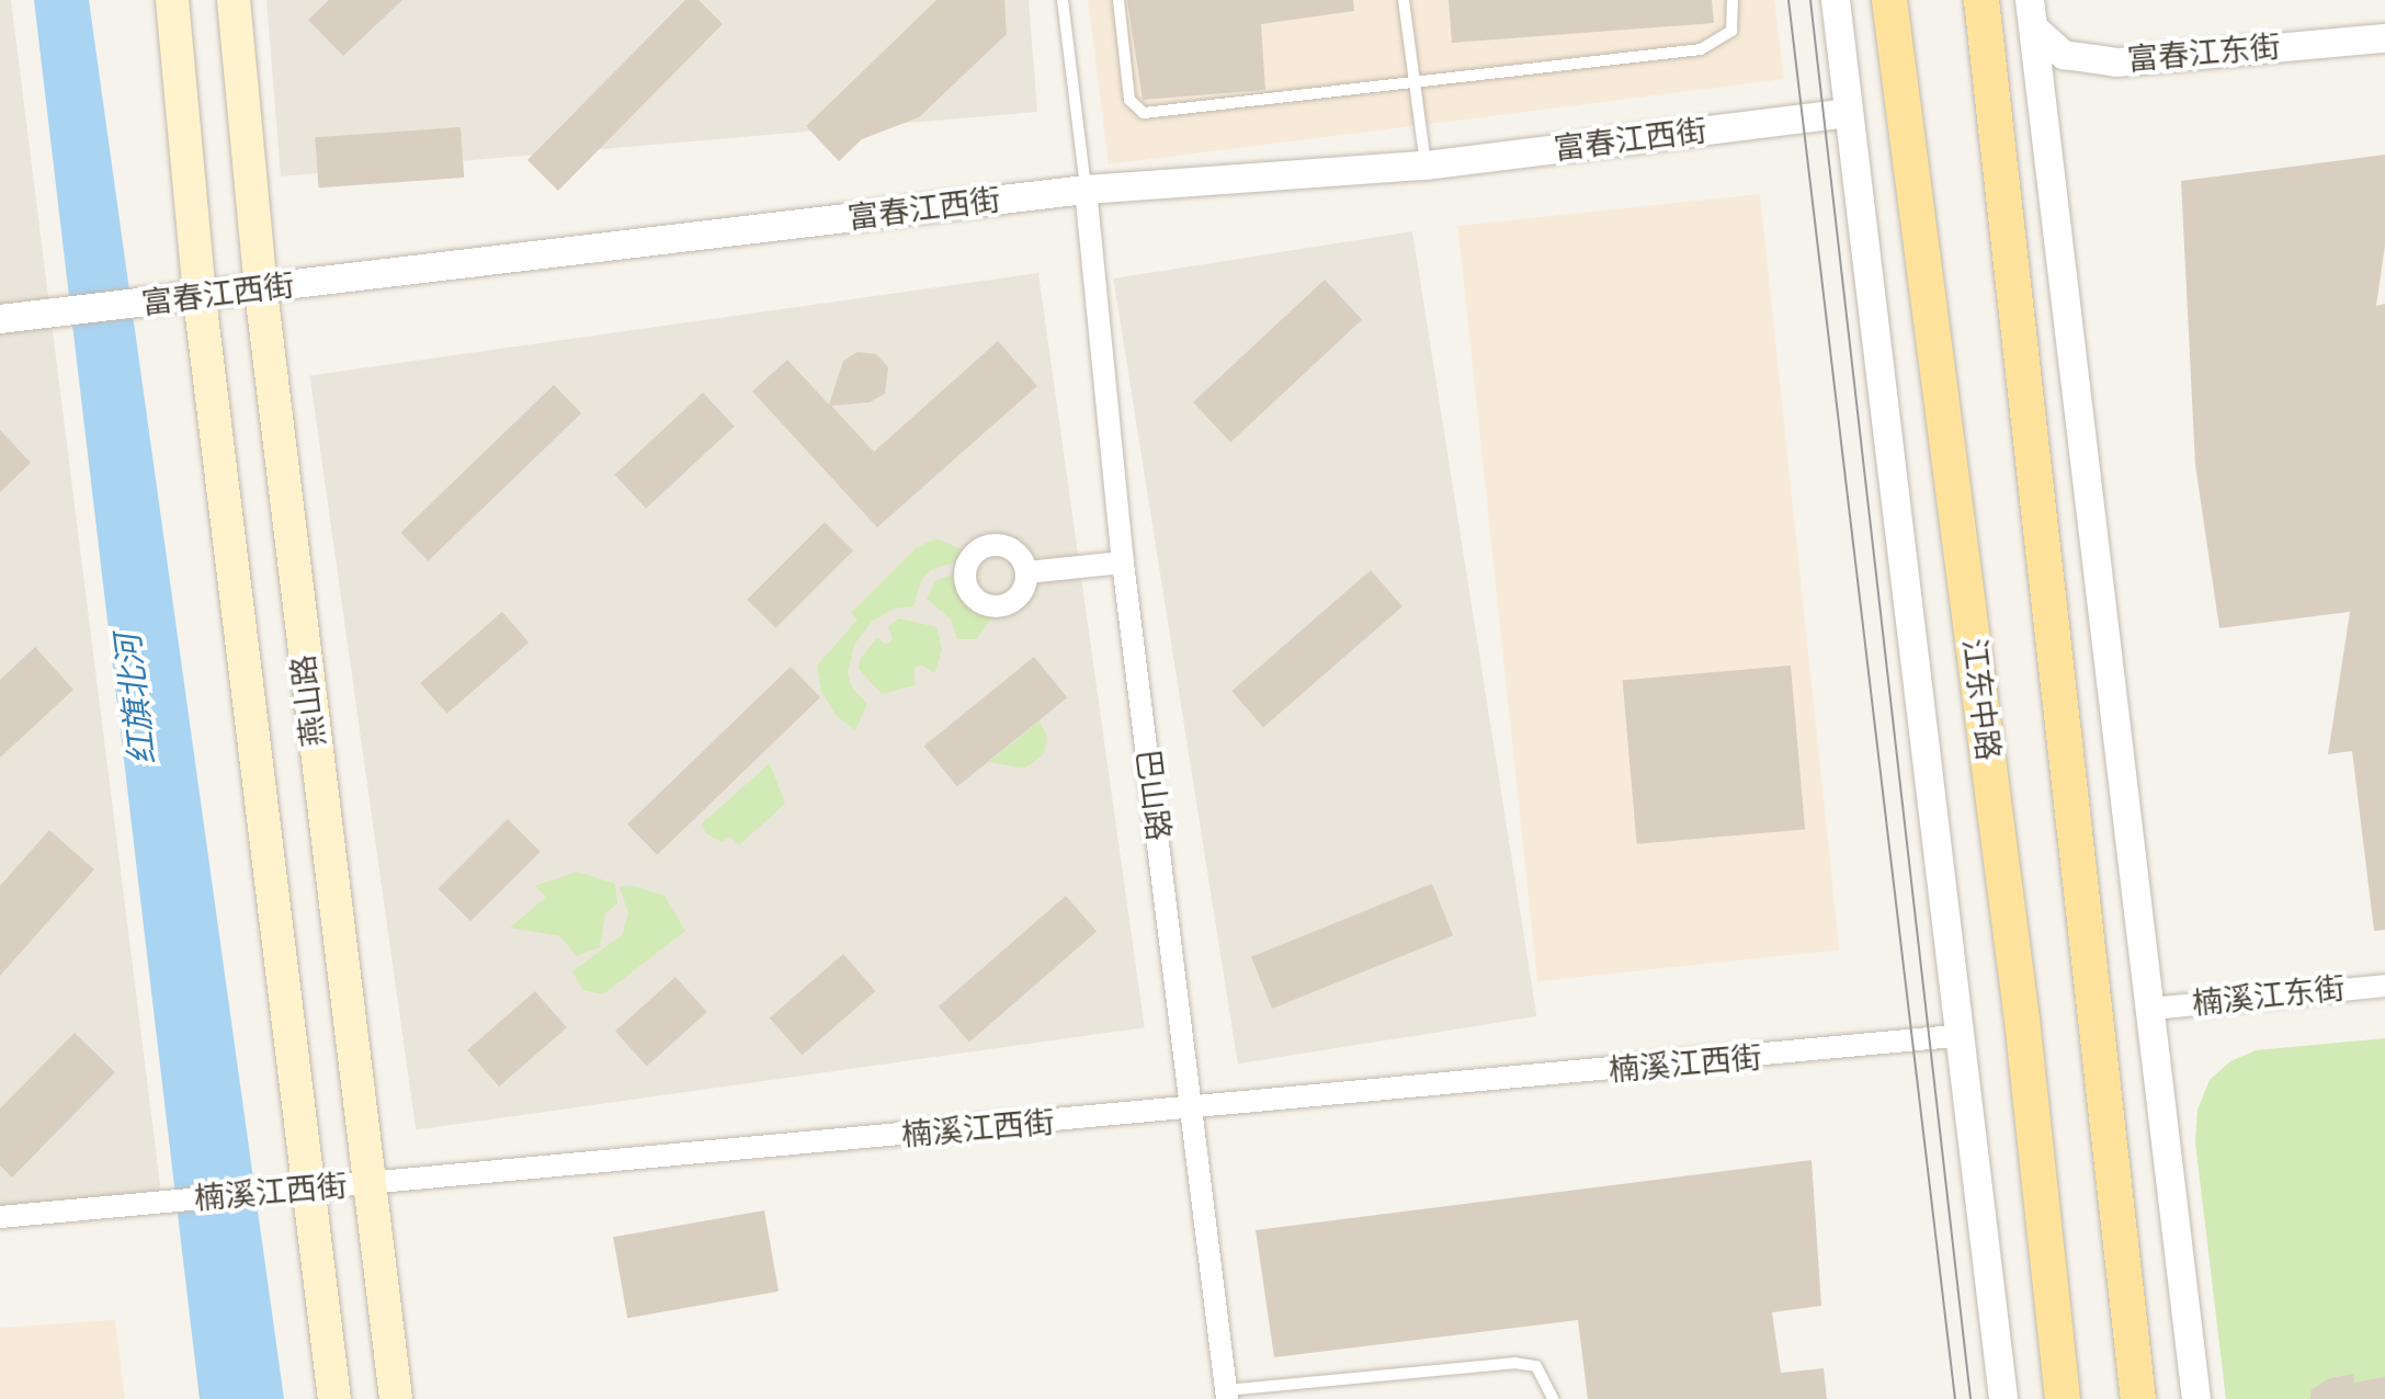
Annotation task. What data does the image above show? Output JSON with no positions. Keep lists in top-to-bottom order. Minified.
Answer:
{"streets":{"main road":["江东中路","燕山路"],"street":["富春江东街","富春江西街","巴山路","楠溪江东街","楠溪江西街"]},"crossings":[["富春江西街","江东中路"],["富春江西街","燕山路"],["富春江西街","巴山路"],["江东中路","楠溪江西街"],["燕山路","楠溪江西街"],["巴山路","楠溪江西街"]],"water":["红旗北河"]}
